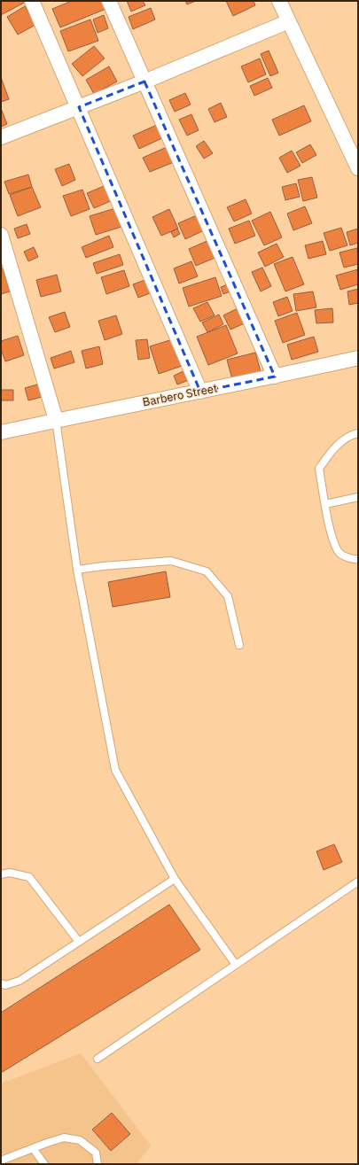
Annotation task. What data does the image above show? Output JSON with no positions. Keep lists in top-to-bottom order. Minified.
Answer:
{"streets":{"street":["Barbero Street"]}}
